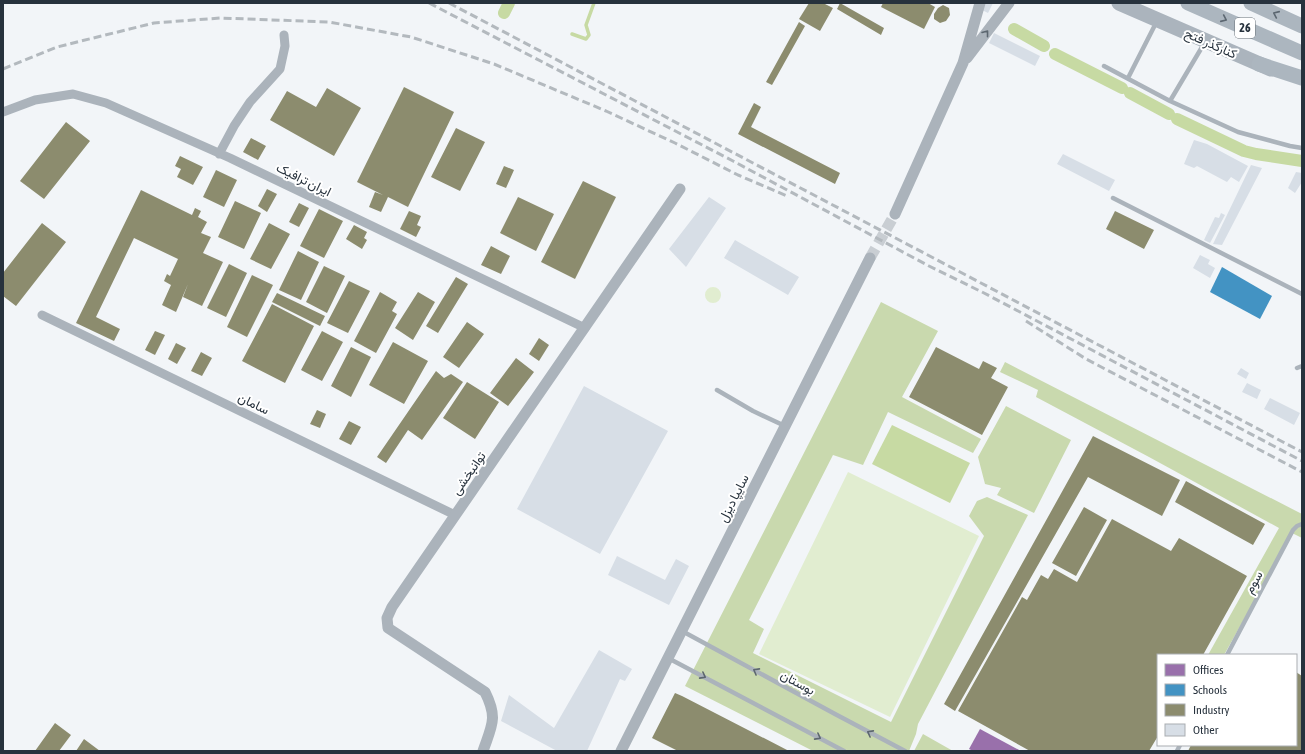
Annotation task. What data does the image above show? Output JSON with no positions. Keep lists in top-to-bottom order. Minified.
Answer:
{"streets":{"highway":["26"],"main road":["کنارگذر فتح"],"street":["ایران ترافیک","سامان","توانبخشی","سایپا دیزل"],"lane":["سوم","بوستان"]},"crossings":[["ایران ترافیک","توانبخشی"],["سامان","توانبخشی"],["سایپا دیزل","بوستان"]],"legend":["Offices","Schools","Industry","Other"]}
